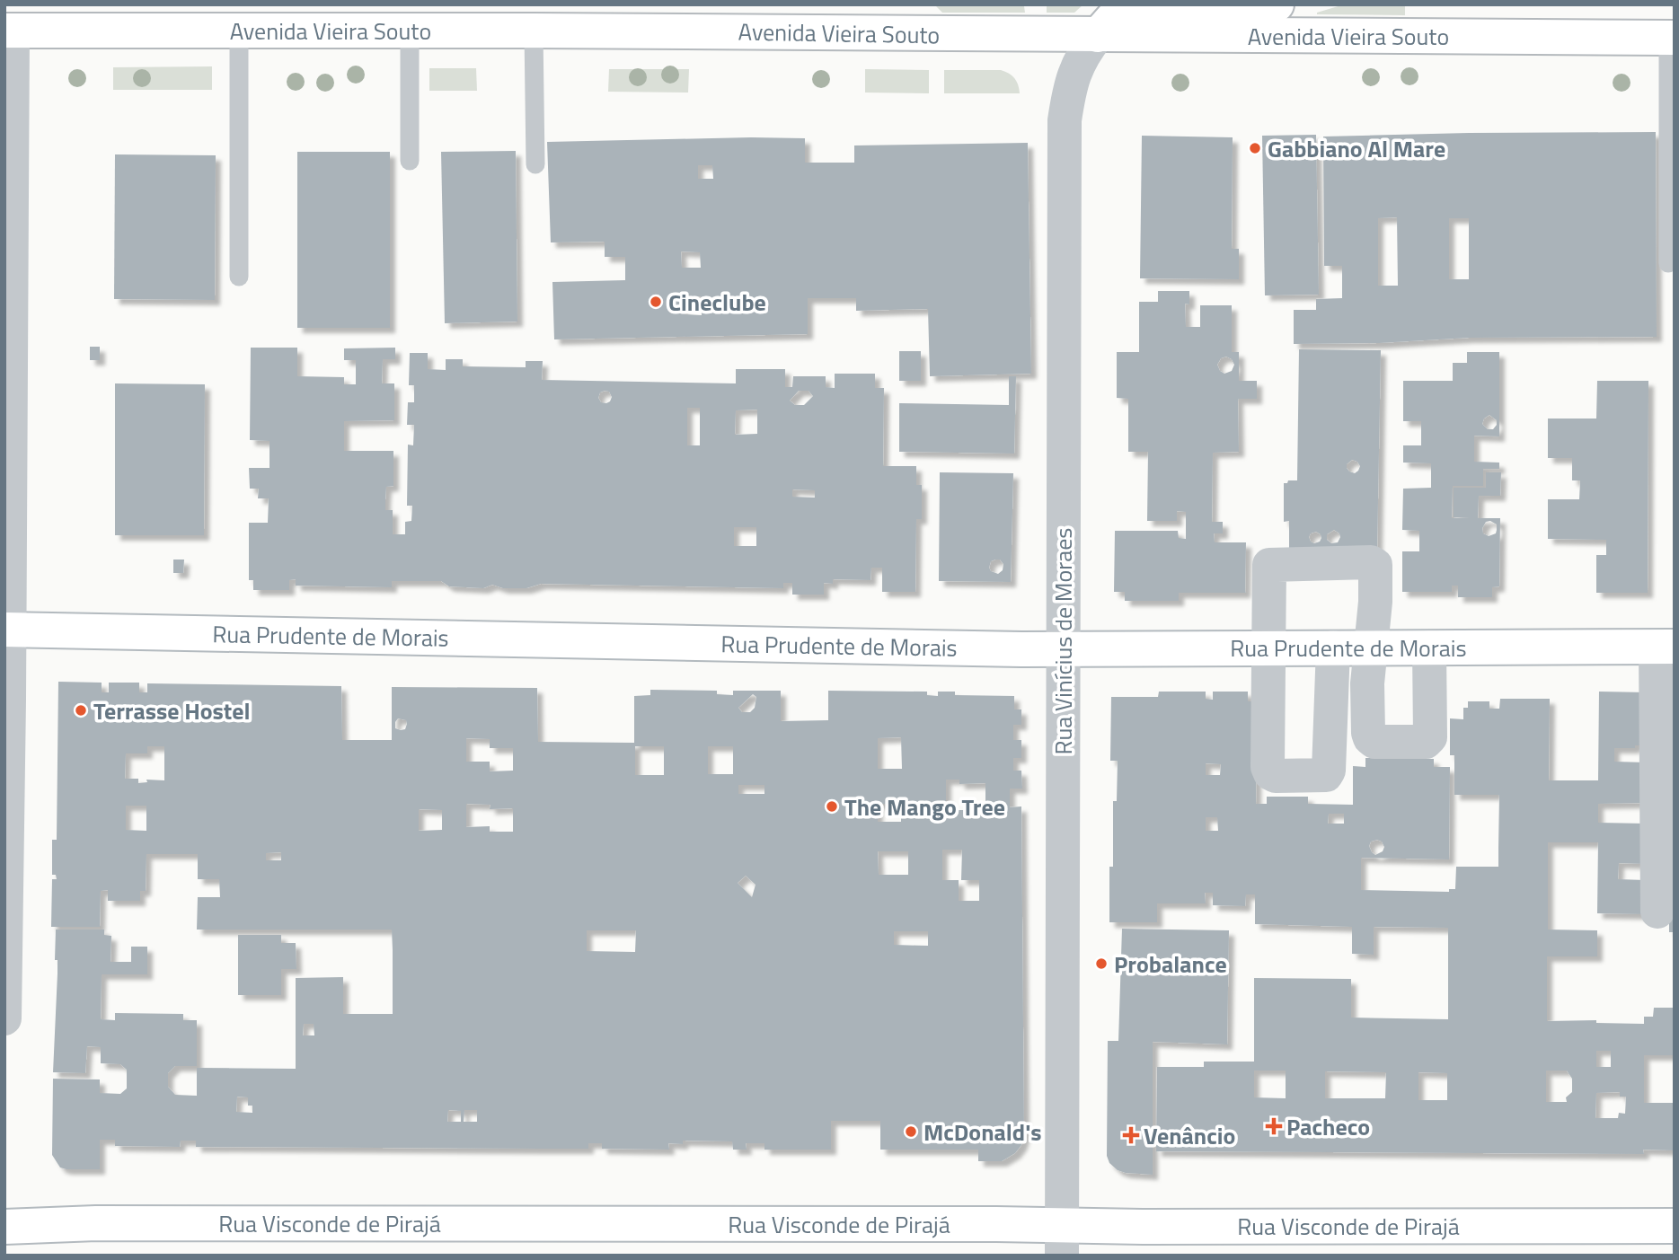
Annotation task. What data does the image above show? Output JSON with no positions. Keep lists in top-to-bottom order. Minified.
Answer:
{"streets":{"main road":["Avenida Vieira Souto","Rua Prudente de Morais","Rua Visconde de Pirajá"],"street":["Rua Vinícius de Moraes"]},"crossings":[["Avenida Vieira Souto","Rua Vinícius de Moraes"],["Rua Prudente de Morais","Rua Vinícius de Moraes"],["Rua Vinícius de Moraes","Rua Visconde de Pirajá"]],"places":{"other":["Gabbiano Al Mare","Cineclube","Terrasse Hostel","The Mango Tree","Probalance","McDonald's"],"health":["Pacheco","Venâncio"]}}
